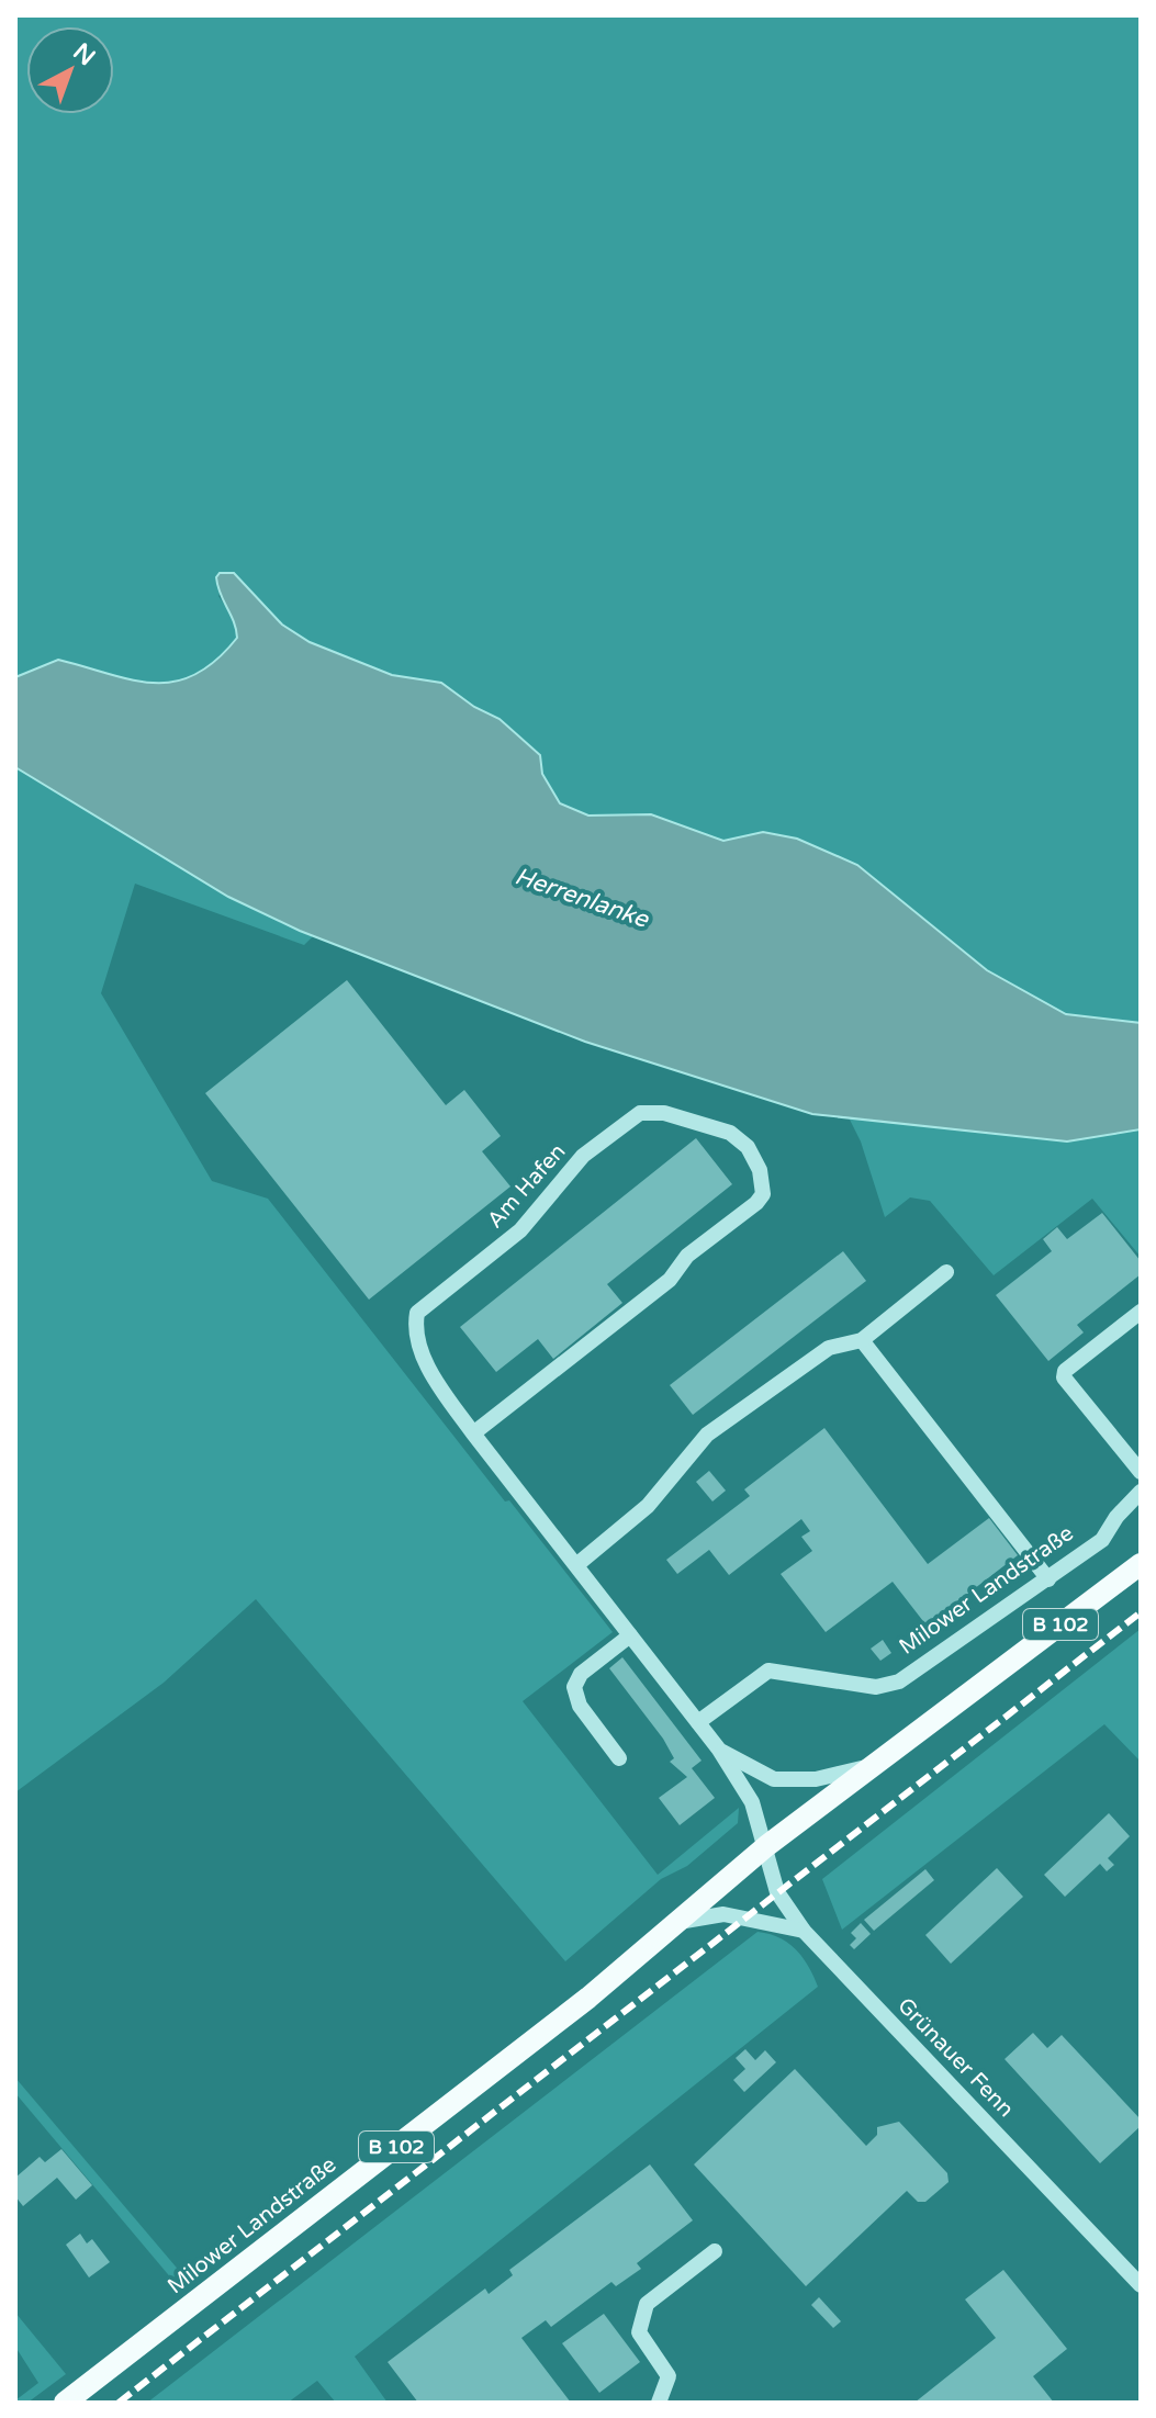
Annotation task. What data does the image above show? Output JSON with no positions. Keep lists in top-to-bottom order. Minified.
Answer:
{"streets":{"main road":["Milower Landstraße","B 102"],"street":["Am Hafen","Grünauer Fenn"]},"crossings":[["Am Hafen","Milower Landstraße"],["Am Hafen","Grünauer Fenn"],["Milower Landstraße","Grünauer Fenn"]],"water":["Herrenlanke"],"north":"top right"}
